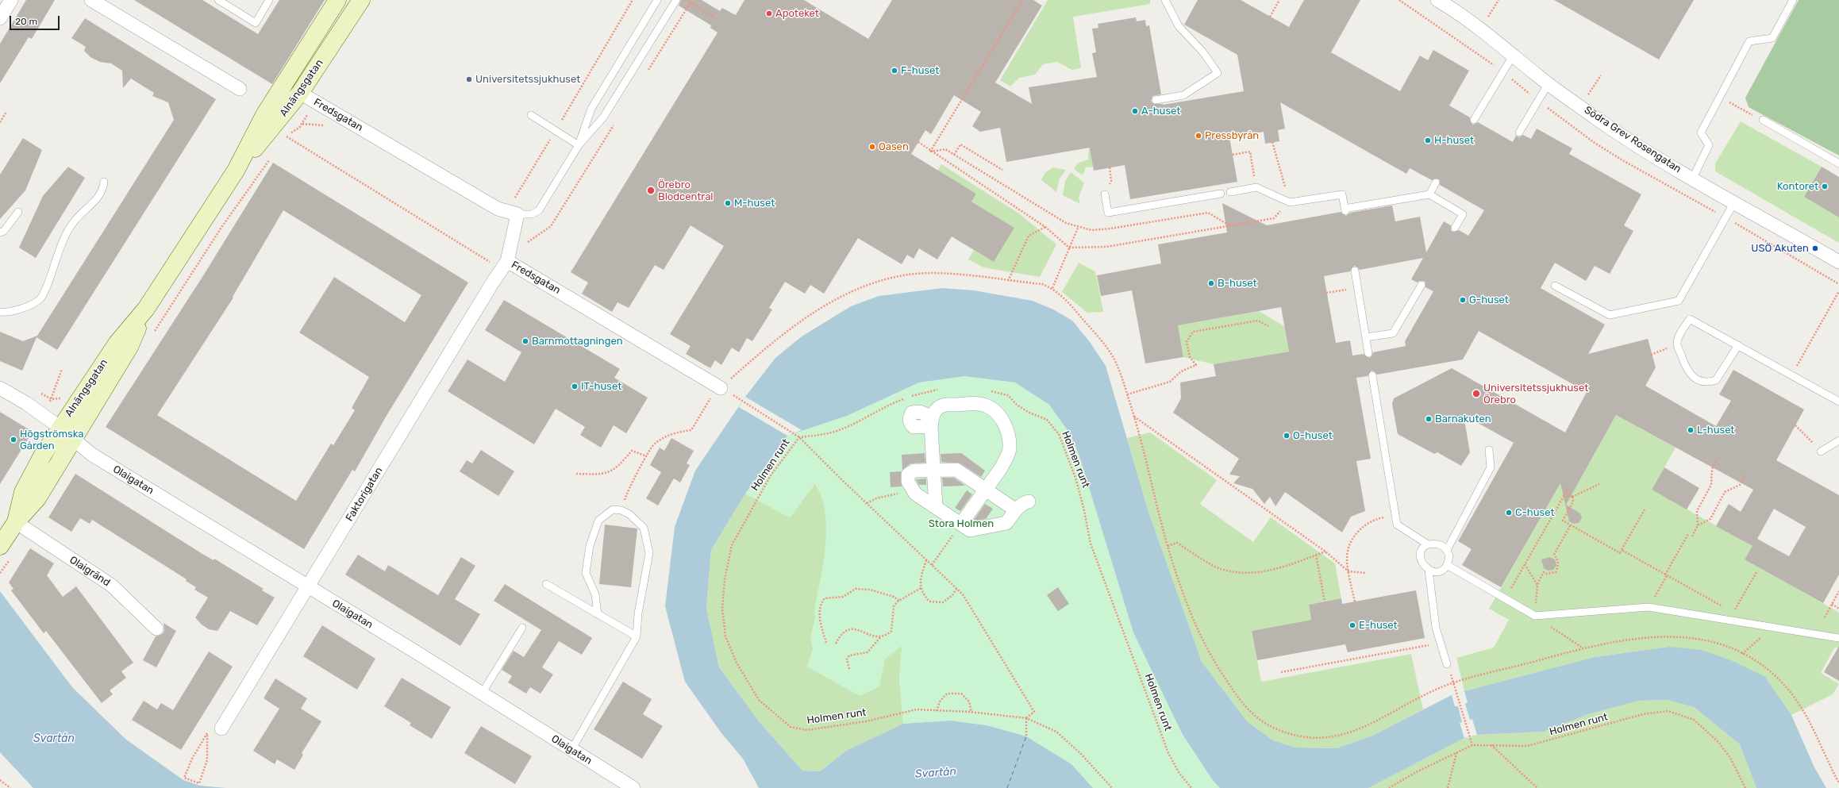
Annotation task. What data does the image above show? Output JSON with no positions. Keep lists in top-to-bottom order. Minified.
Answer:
{"streets":{"main road":["Alnängsgatan"],"street":["Fredsgatan","Södra Grev Rosengatan","Olaigatan","Faktorigatan","Olaigränd"],"path":["Holmen runt"]},"crossings":[["Alnängsgatan","Fredsgatan"],["Alnängsgatan","Olaigatan"],["Alnängsgatan","Olaigränd"],["Fredsgatan","Faktorigatan"],["Olaigatan","Faktorigatan"]],"water":["Svartån"],"parks":["Stora Holmen"],"places":["Apoteket","F-huset","Universitetssjukhuset","A-huset","Pressbyrån","H-huset","Oasen","Kontoret","Örebro Blodcentral","M-huset","USÖ Akuten","B-huset","G-huset","Barnmottagningen","IT-huset","Universitetssjukhuset Örebro","Barnakuten","L-huset","O-huset","Högströmska Gården","C-huset","E-huset"],"scale_bar":"20 m"}
